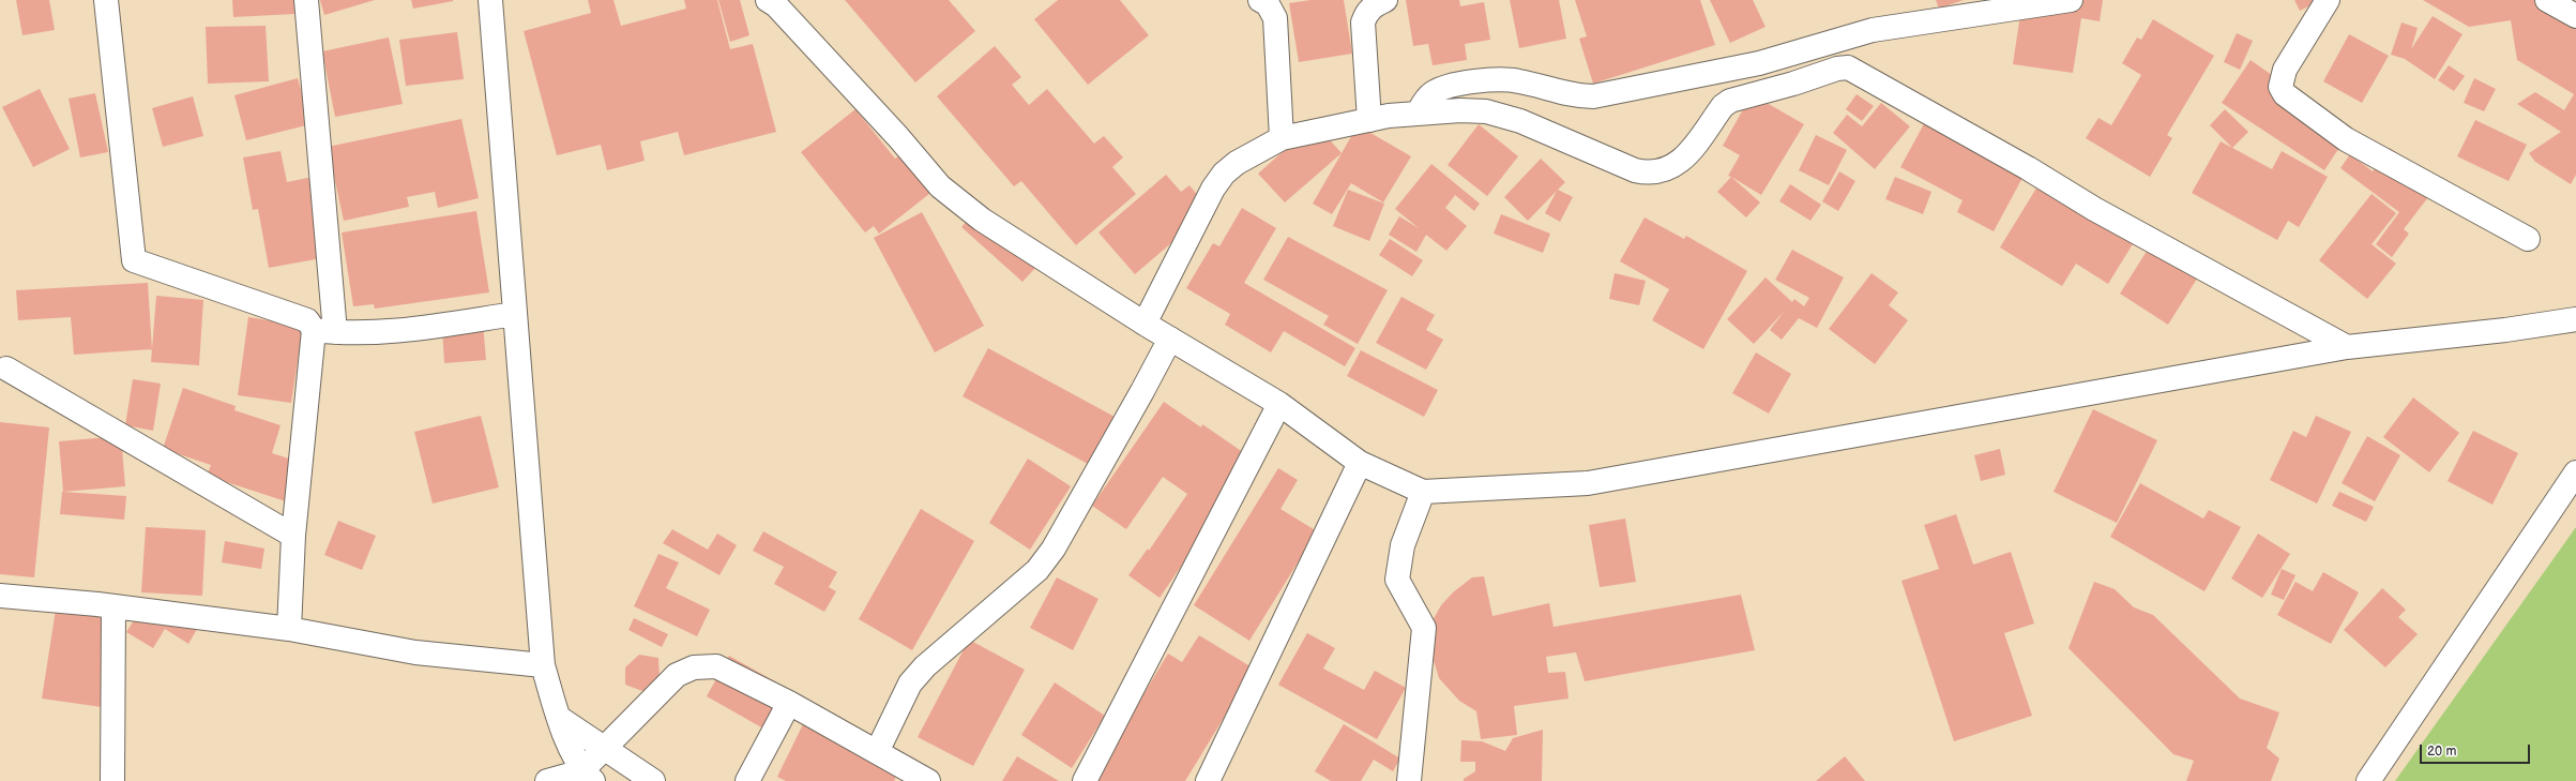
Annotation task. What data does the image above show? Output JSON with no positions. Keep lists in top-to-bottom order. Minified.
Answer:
{"scale_bar":"20 m"}
